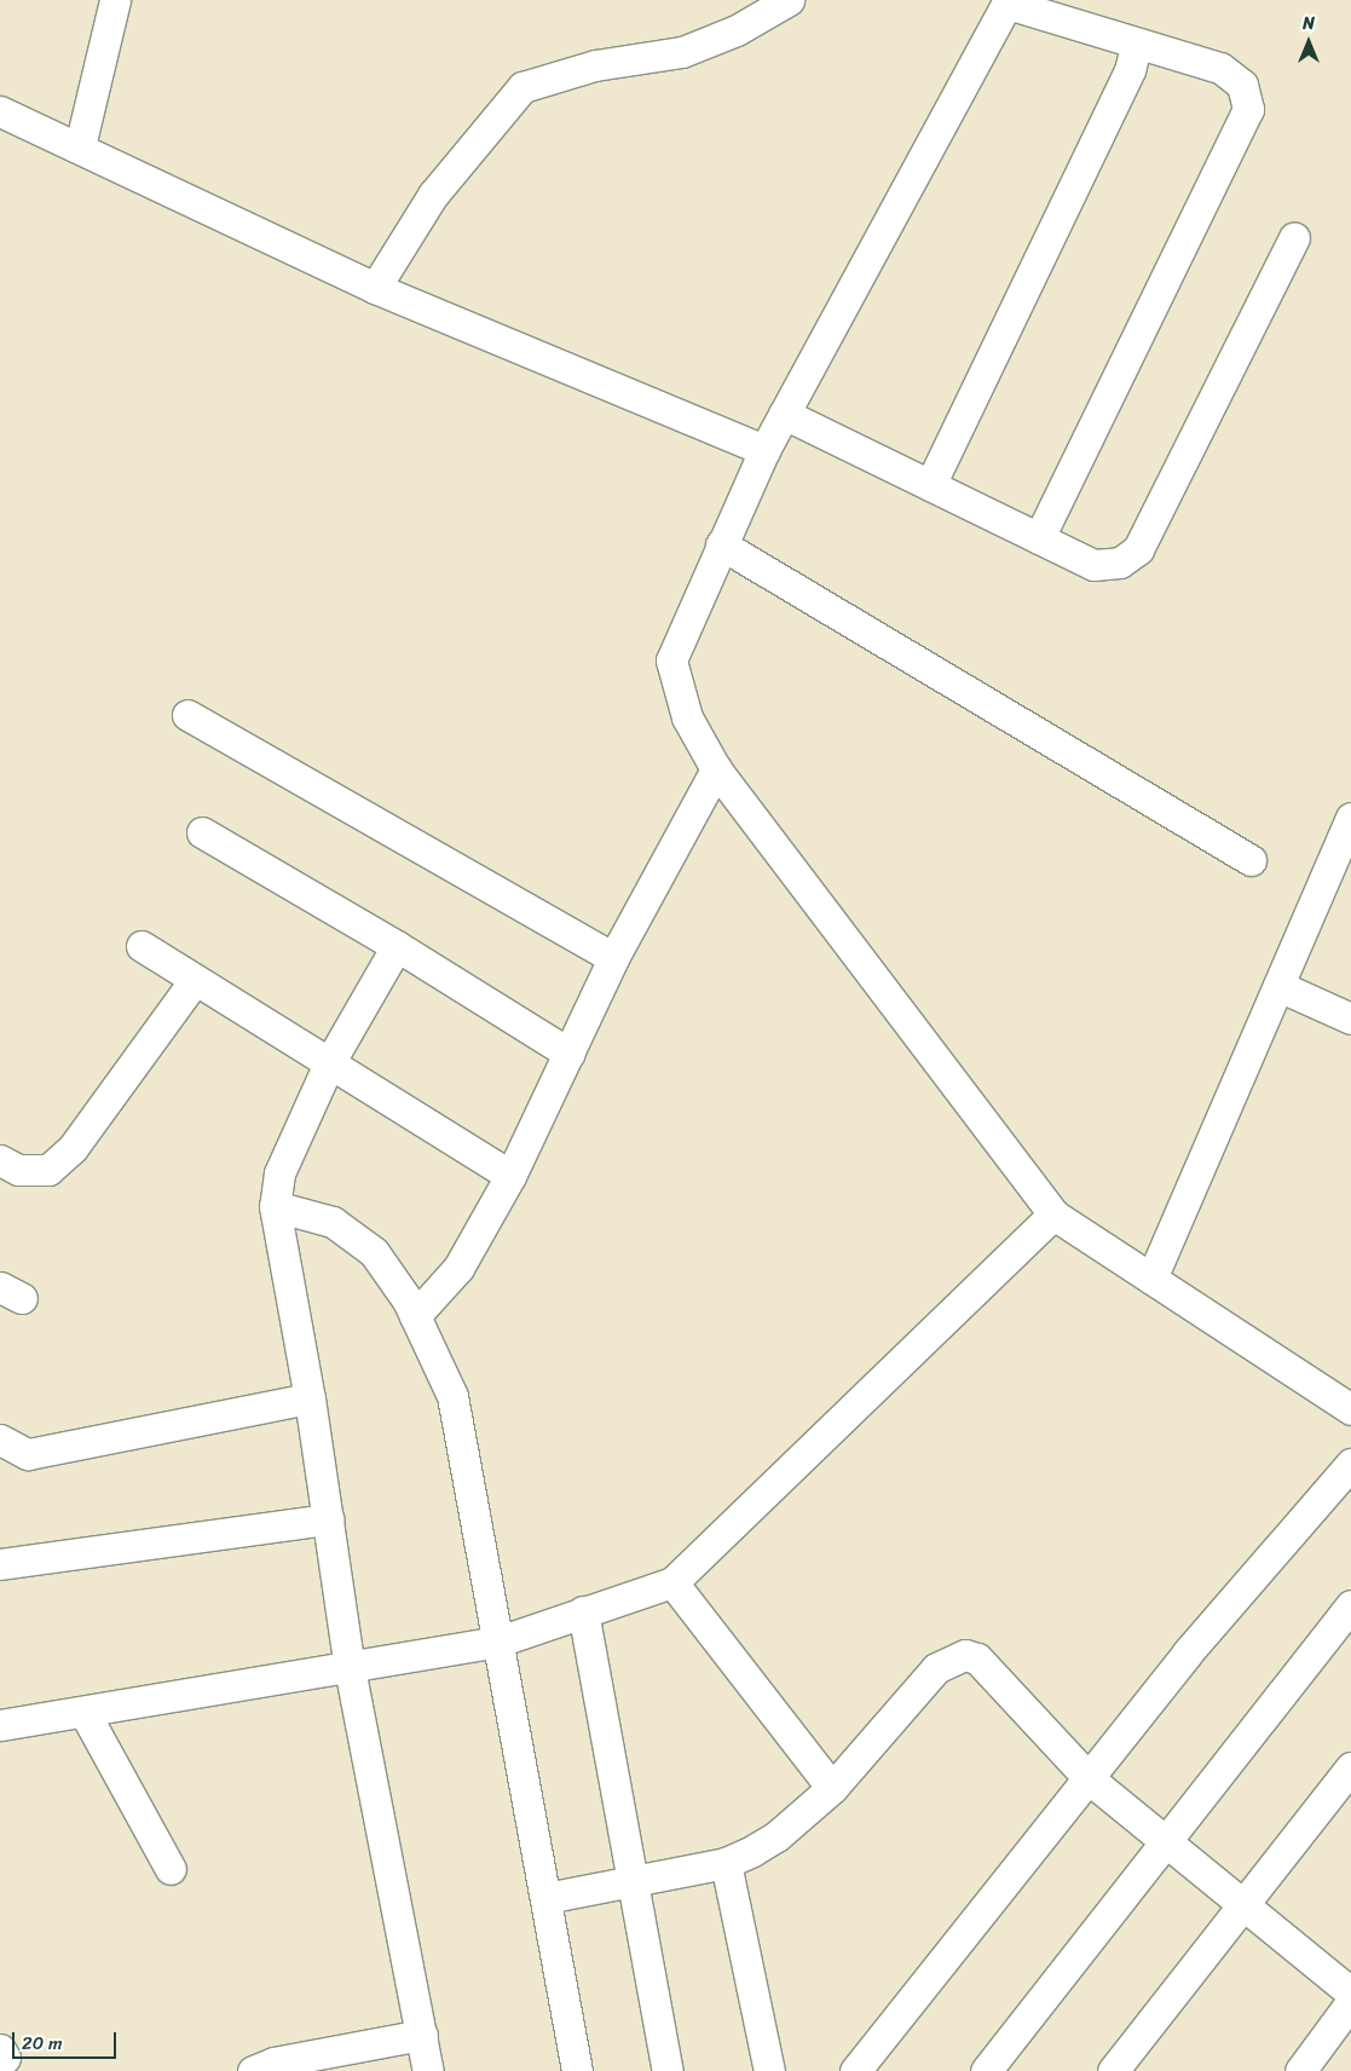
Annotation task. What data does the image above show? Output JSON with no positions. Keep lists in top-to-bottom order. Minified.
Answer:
{"scale_bar":"20 m","north":"top"}
